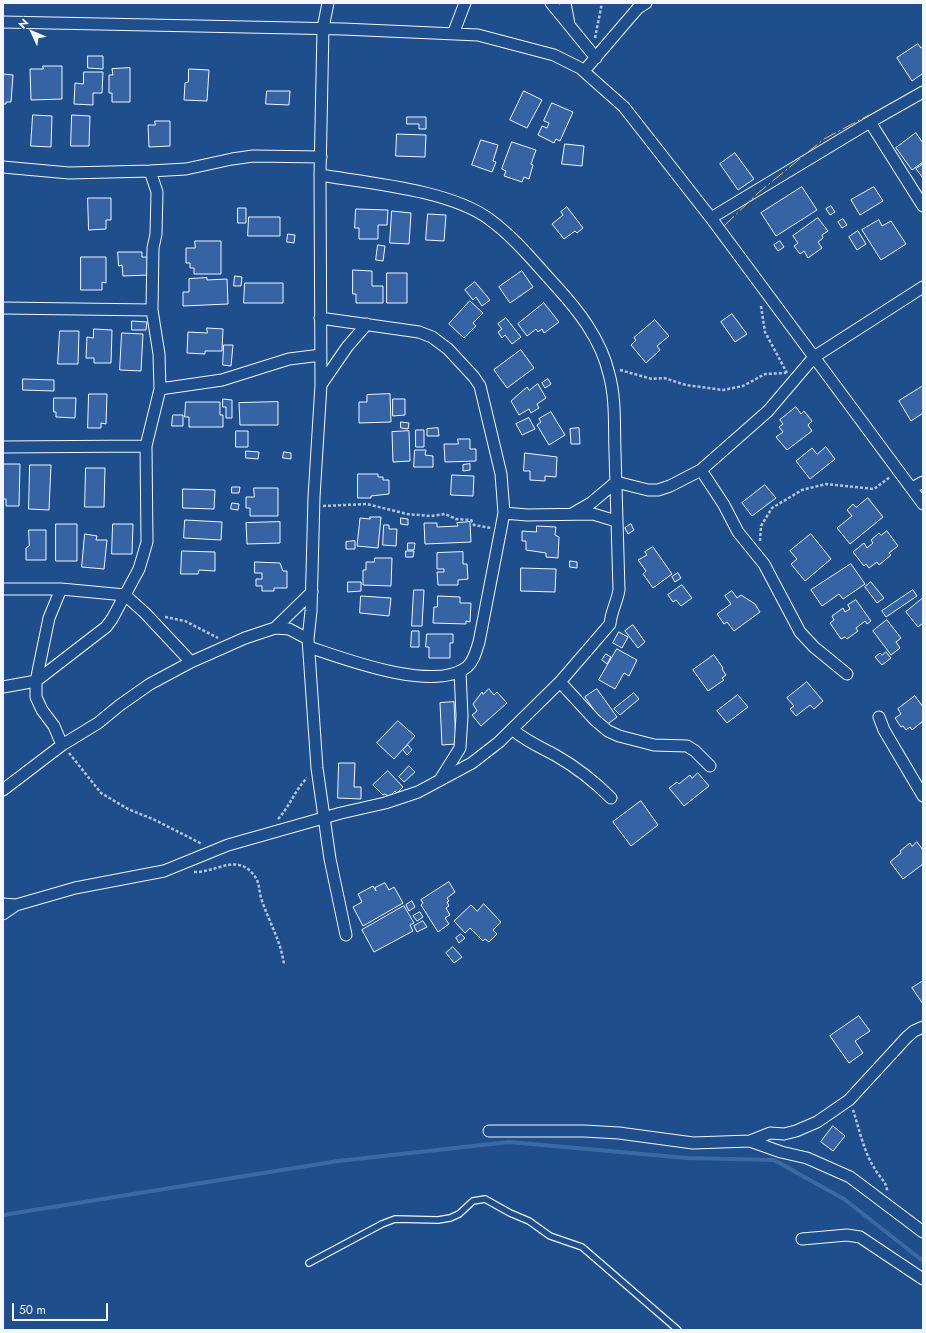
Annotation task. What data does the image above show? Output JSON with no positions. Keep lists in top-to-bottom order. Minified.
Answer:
{"scale_bar":"50 m","north":"top left"}
